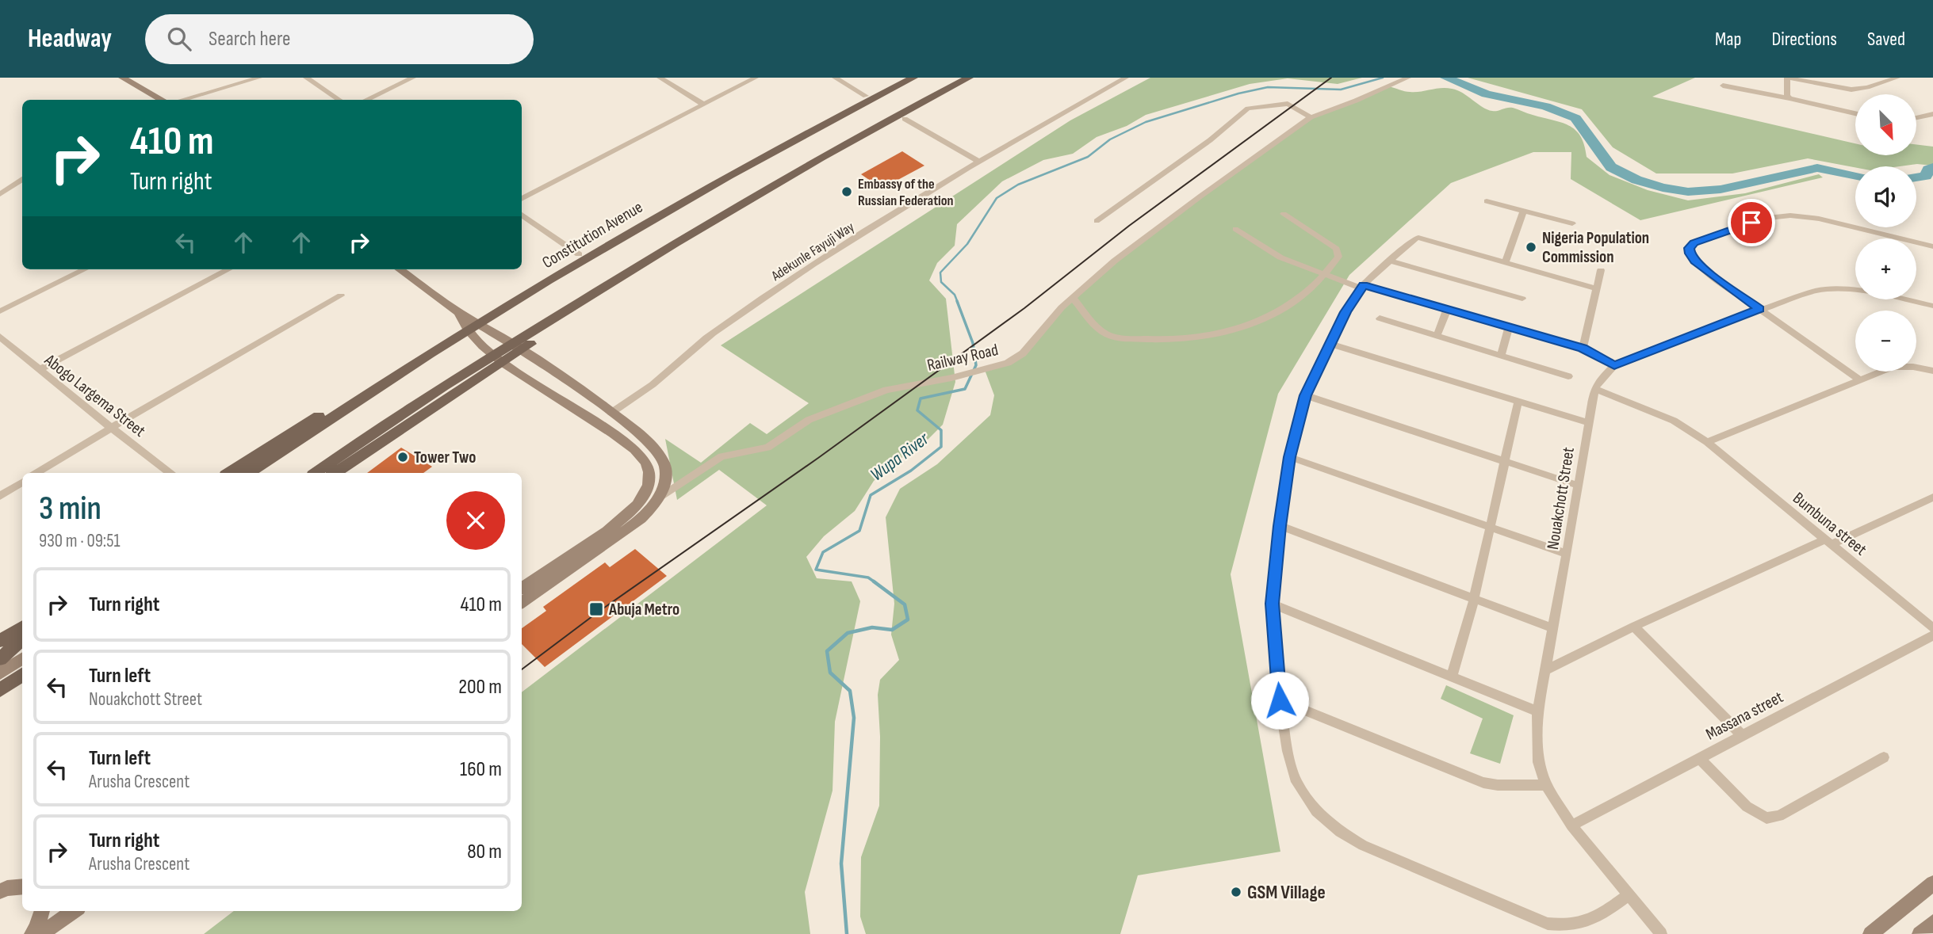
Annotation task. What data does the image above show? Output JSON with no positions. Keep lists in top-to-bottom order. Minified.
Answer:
{"streets":{"main road":["Constitution Avenue"],"street":["Adekunle Fayuji Way","Railway Road","Abogo Largema Street","Nouakchott Street","Bumbuna street","Massana street"]},"crossings":[["Nouakchott Street","Bumbuna street"],["Nouakchott Street","Massana street"]],"water":["Wupa River"],"places":{"other":["Embassy of the Russian Federation","Nigeria Population Commission","Tower Two","GSM Village"],"transit":["Abuja Metro"]},"north":"bottom right","page":{"header":"Headway","search":"Search here","nav":["Map","Directions","Saved"],"map_buttons":["+","−"],"turn":["410 m","Turn right"],"heading":["3 min","930 m · 09:51"],"list":[{"name":"Turn right","value":"410 m"},{"name":"Turn left","note":"Nouakchott Street","value":"200 m"},{"name":"Turn left","note":"Arusha Crescent","value":"160 m"},{"name":"Turn right","note":"Arusha Crescent","value":"80 m"}]}}
